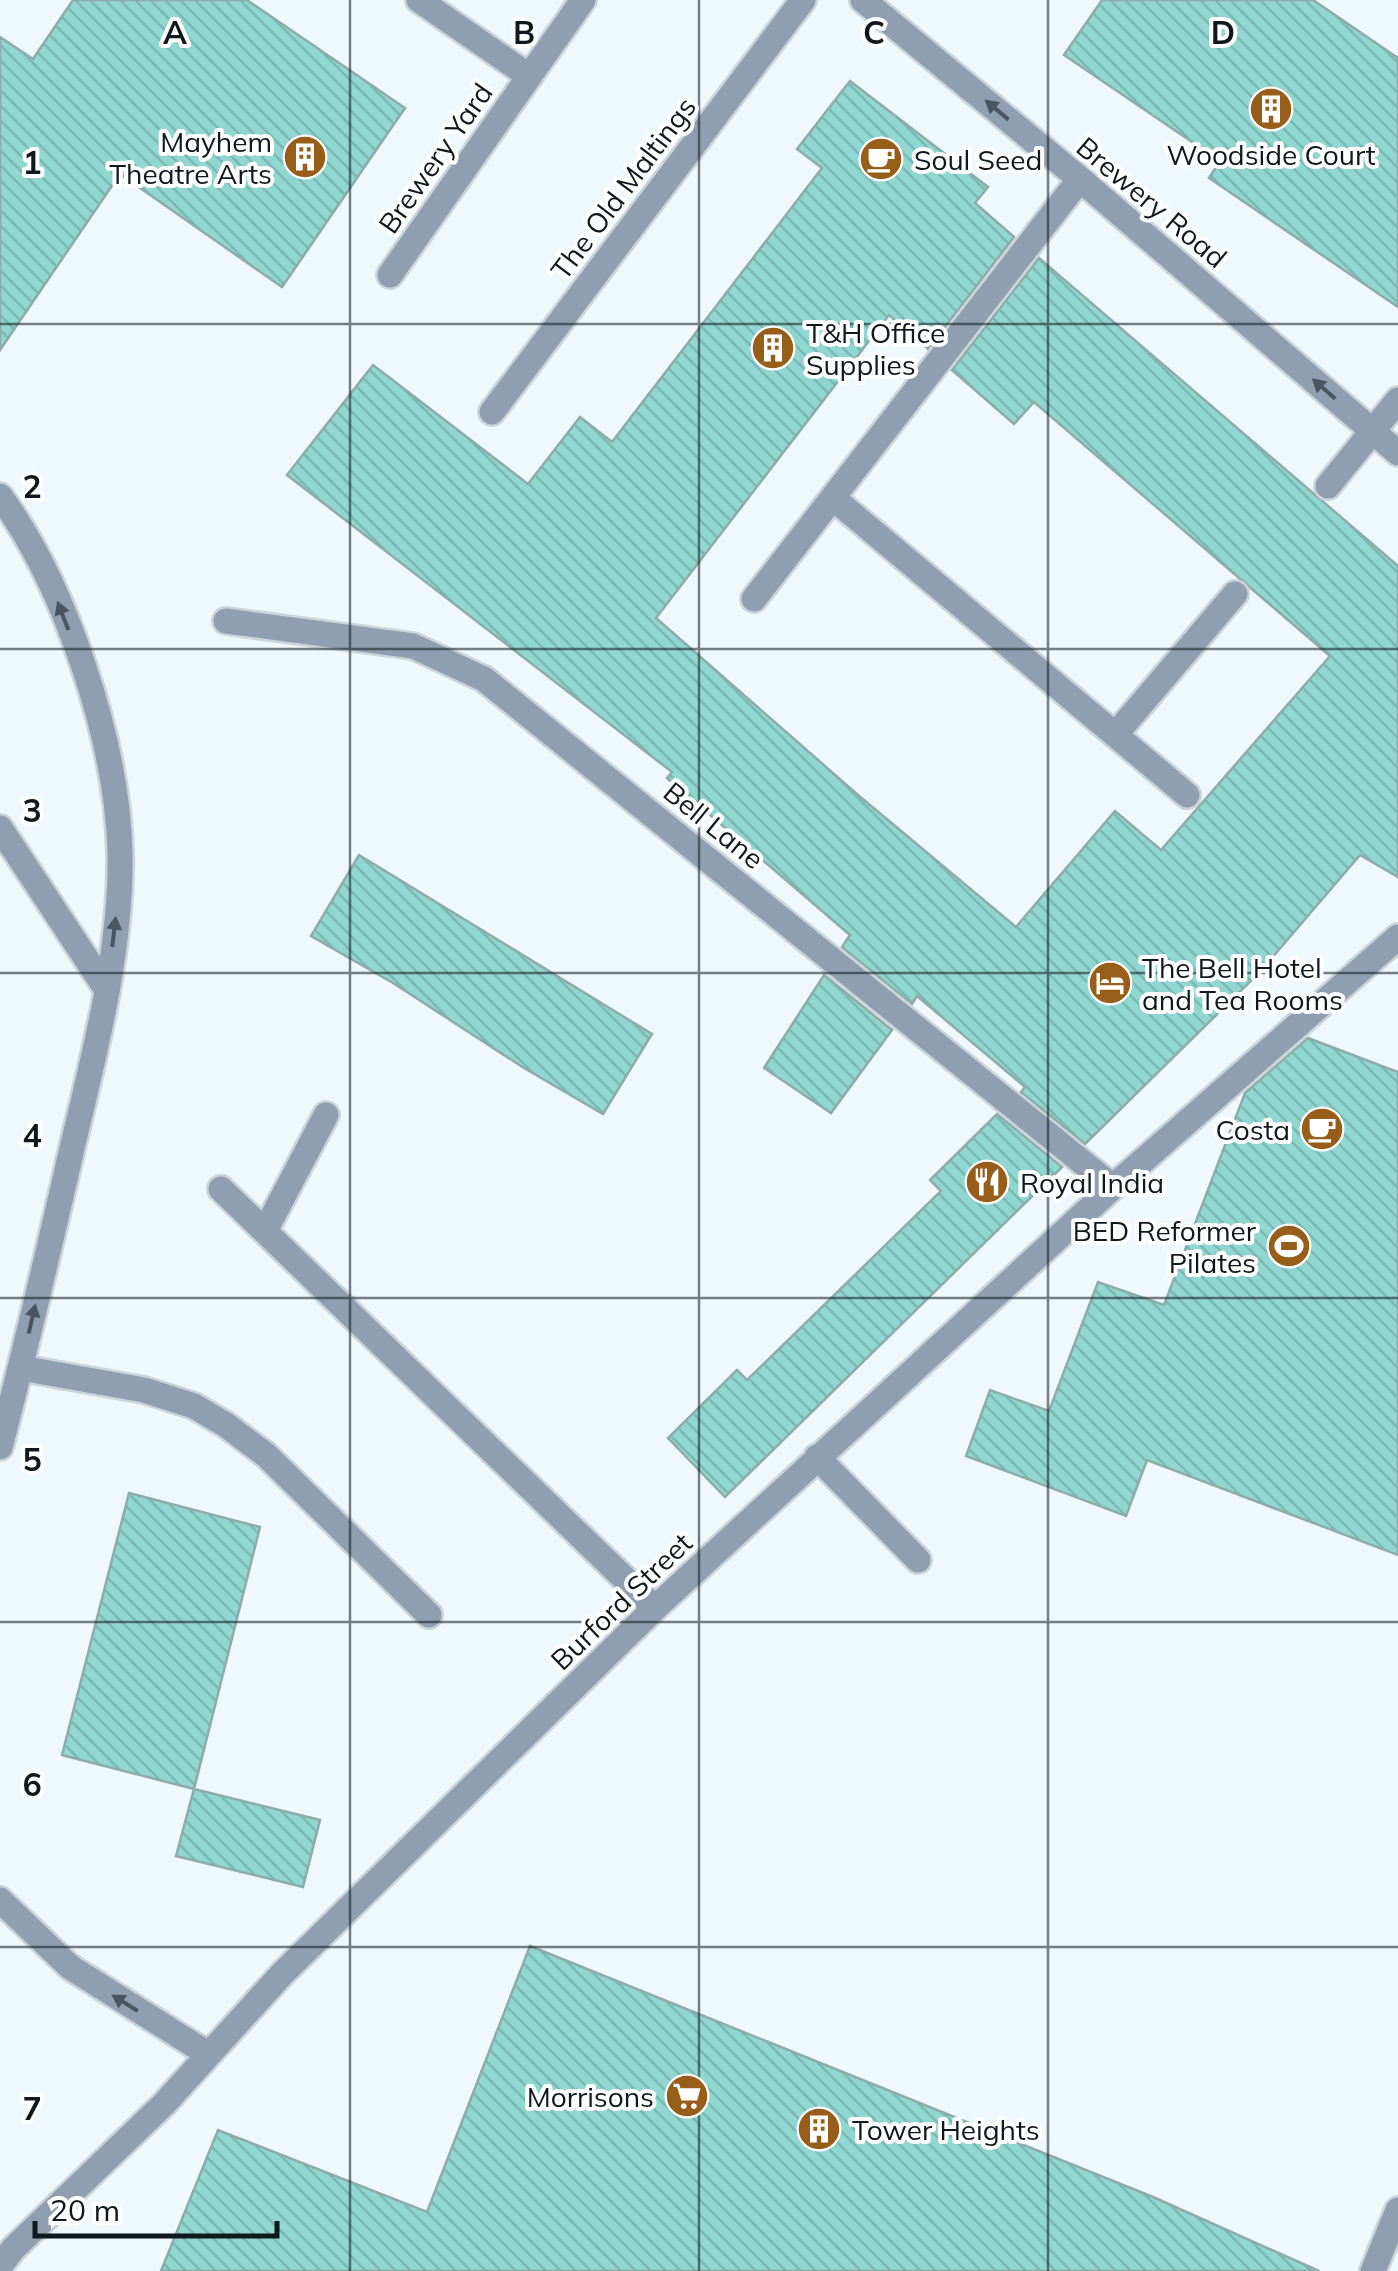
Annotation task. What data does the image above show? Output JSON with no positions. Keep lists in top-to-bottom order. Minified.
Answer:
{"streets":{"street":["Brewery Yard","The Old Maltings","Brewery Road","Bell Lane","Burford Street"]},"crossings":[["Bell Lane","Burford Street"]],"one_way":["Brewery Road"],"places":{"building":["Woodside Court","Mayhem Theatre Arts","T&H Office Supplies","Tower Heights"],"cafe":["Soul Seed","Costa"],"hotel":["The Bell Hotel and Tea Rooms"],"restaurant":["Royal India"],"sports":["BED Reformer Pilates"],"supermarket":["Morrisons"]},"scale_bar":"20 m","grid":{"columns":["A","B","C","D"],"rows":["1","2","3","4","5","6","7"]}}
